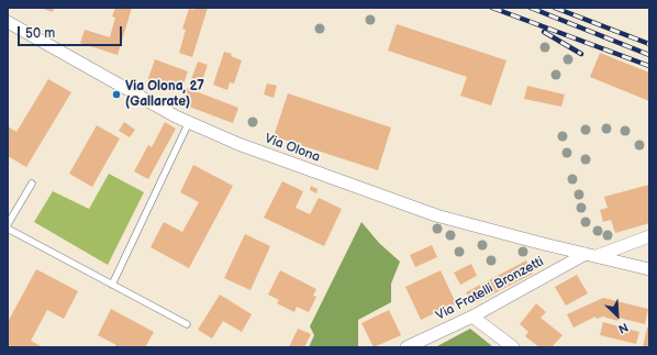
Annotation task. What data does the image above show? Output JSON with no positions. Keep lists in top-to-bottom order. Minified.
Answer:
{"streets":{"street":["Via Olona","Via Fratelli Bronzetti"]},"crossings":[["Via Olona","Via Fratelli Bronzetti"]],"places":["Via Olona, 27 (Gallarate)"],"scale_bar":"50 m","north":"bottom right"}
